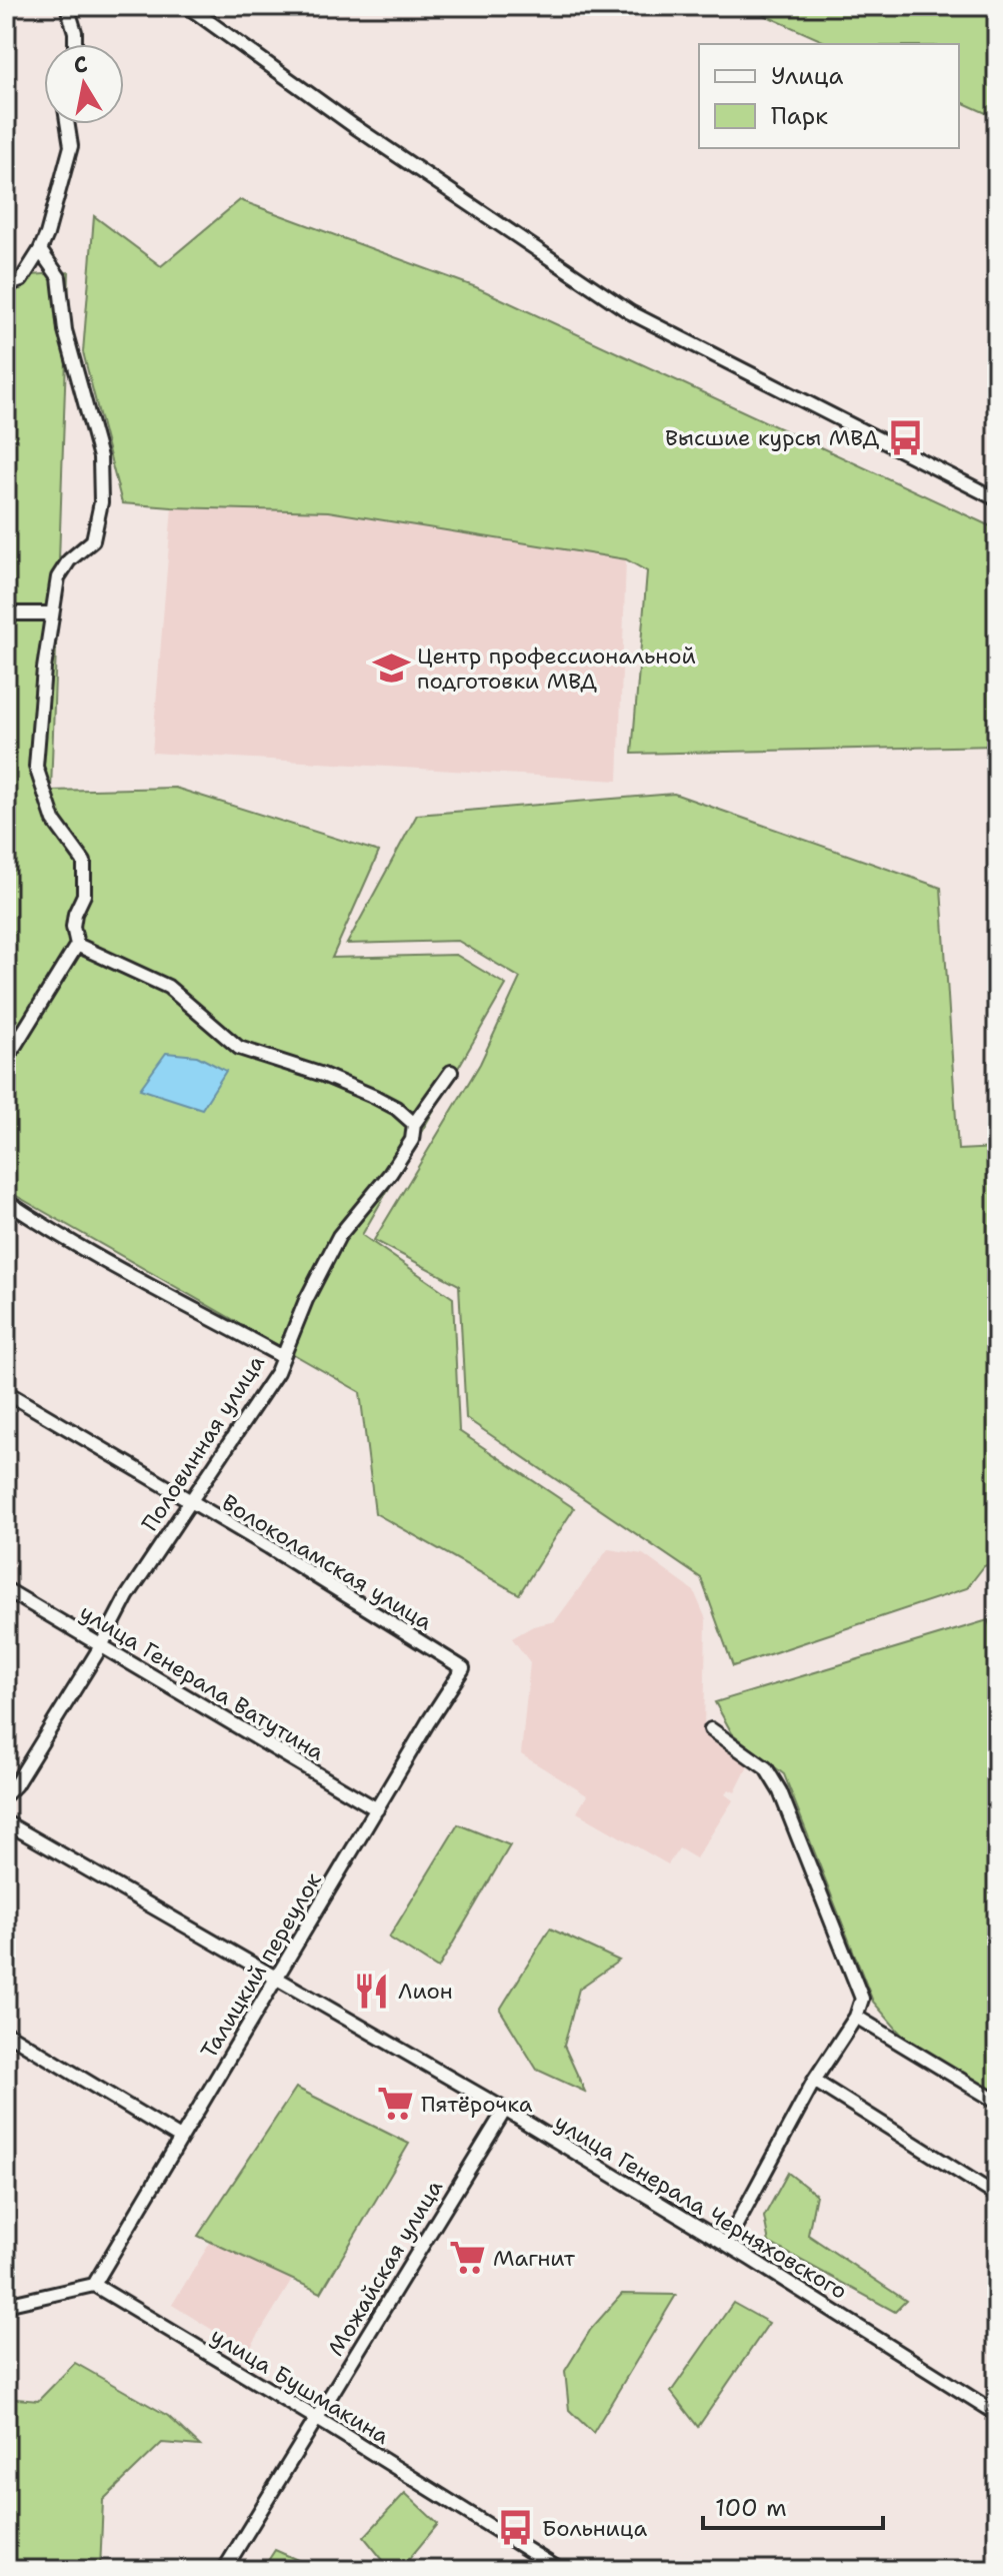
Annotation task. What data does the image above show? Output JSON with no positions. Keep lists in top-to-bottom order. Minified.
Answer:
{"streets":{"street":["Половинная улица","Волоколамская улица","улица Генерала Ватутина","Талицкий переулок","улица Генерала Черняховского","Можайская улица","улица Бушмакина"]},"crossings":[["Половинная улица","Волоколамская улица"],["Половинная улица","улица Генерала Ватутина"],["Волоколамская улица","Талицкий переулок"],["улица Генерала Ватутина","Талицкий переулок"],["Талицкий переулок","улица Генерала Черняховского"],["Талицкий переулок","улица Бушмакина"],["улица Генерала Черняховского","Можайская улица"],["Можайская улица","улица Бушмакина"]],"places":{"bus stop":["Высшие курсы МВД","Больница"],"school or university":["Центр профессиональной подготовки МВД"],"restaurant":["Лион"],"supermarket":["Пятёрочка","Магнит"]},"legend":["Улица","Парк"],"scale_bar":"100 m","north":"top"}
